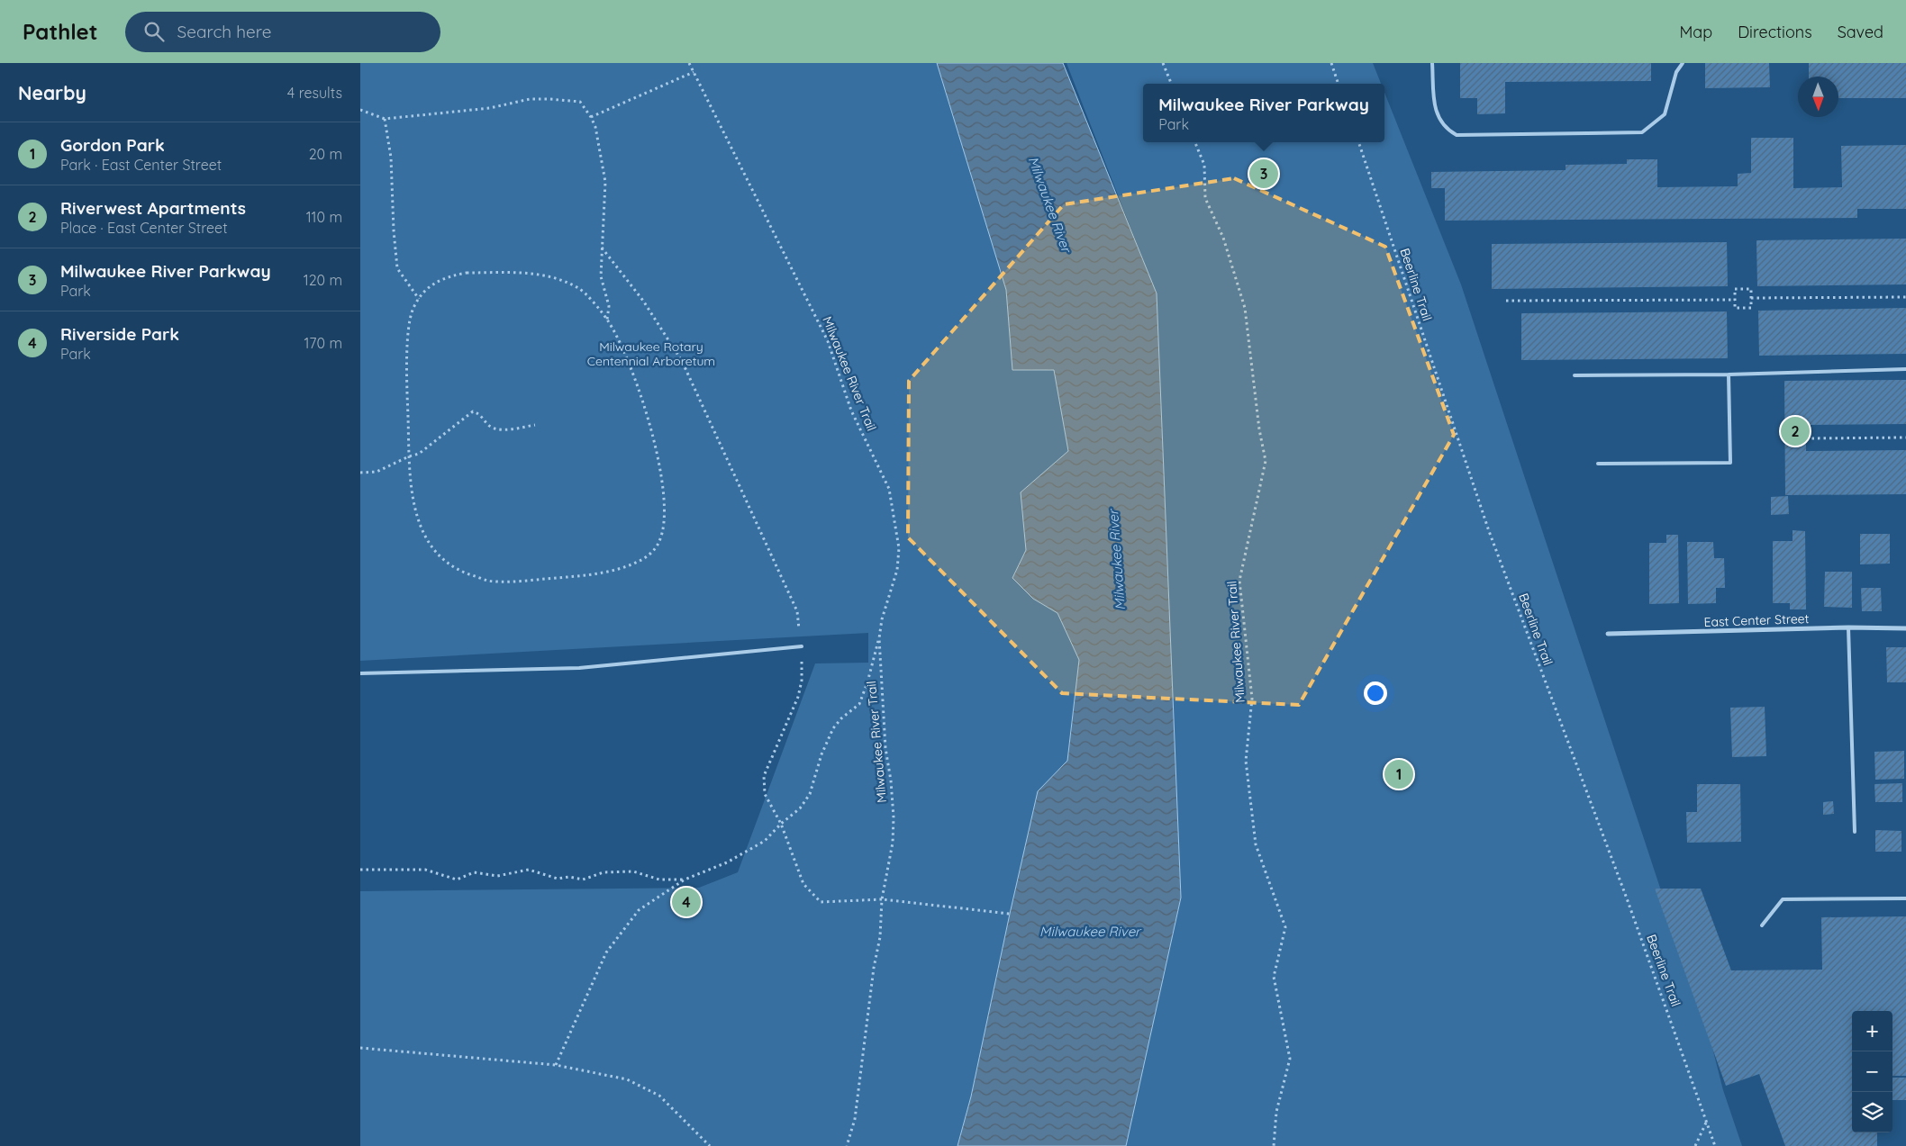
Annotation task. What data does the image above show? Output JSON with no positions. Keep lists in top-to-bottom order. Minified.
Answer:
{"streets":{"street":["East Center Street"],"path":["Beerline Trail","Milwaukee River Trail"]},"water":["Milwaukee River"],"parks":["Milwaukee Rotary Centennial Arboretum"],"north":"bottom","page":{"header":"Pathlet","search":"Search here","nav":["Map","Directions","Saved"],"heading":["Nearby","4 results"],"popup":["Milwaukee River Parkway","Park"],"list":[{"mark":"1","name":"Gordon Park","note":"Park · East Center Street","value":"20 m"},{"mark":"2","name":"Riverwest Apartments","note":"Place · East Center Street","value":"110 m"},{"mark":"3","name":"Milwaukee River Parkway","note":"Park","value":"120 m"},{"mark":"4","name":"Riverside Park","note":"Park","value":"170 m"}],"pins":["3","2","1","4"],"map_buttons":["+","−"]}}
